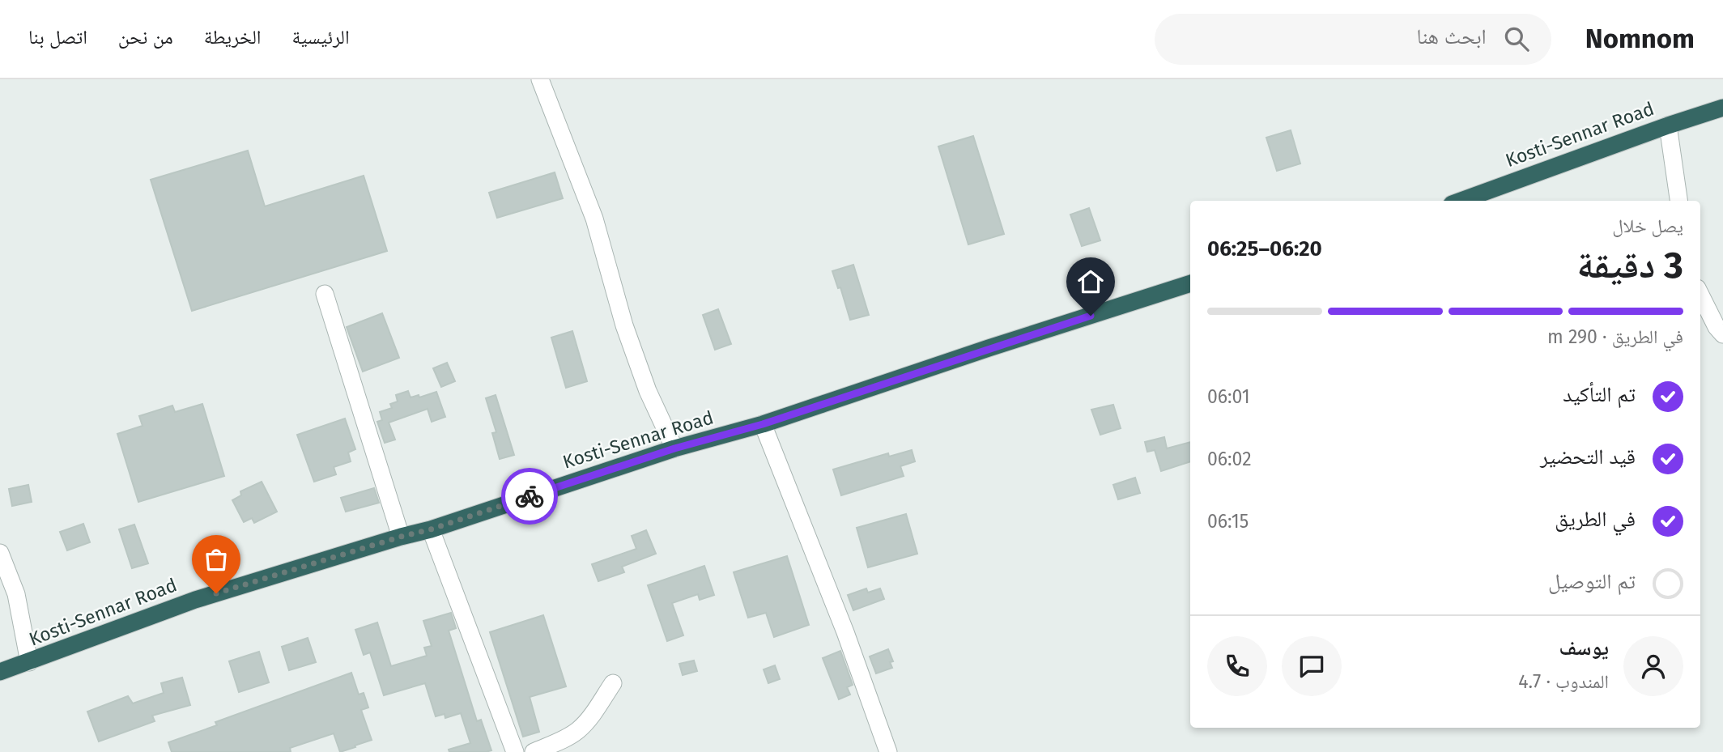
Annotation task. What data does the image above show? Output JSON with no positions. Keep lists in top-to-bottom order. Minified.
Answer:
{"streets":{"highway":["Kosti-Sennar Road"]},"page":{"header":"Nomnom","search":"ابحث هنا","nav":["الرئيسية","الخريطة","من نحن","اتصل بنا"],"heading":["3 دقيقة","يصل خلال","06:20–06:25"],"panel":["يوسف","المندوب · 4.7"],"bar":"في الطريق · 290 m","list":[["تم التأكيد","06:01"],["قيد التحضير","06:02"],["في الطريق","06:15"],"تم التوصيل"]}}
